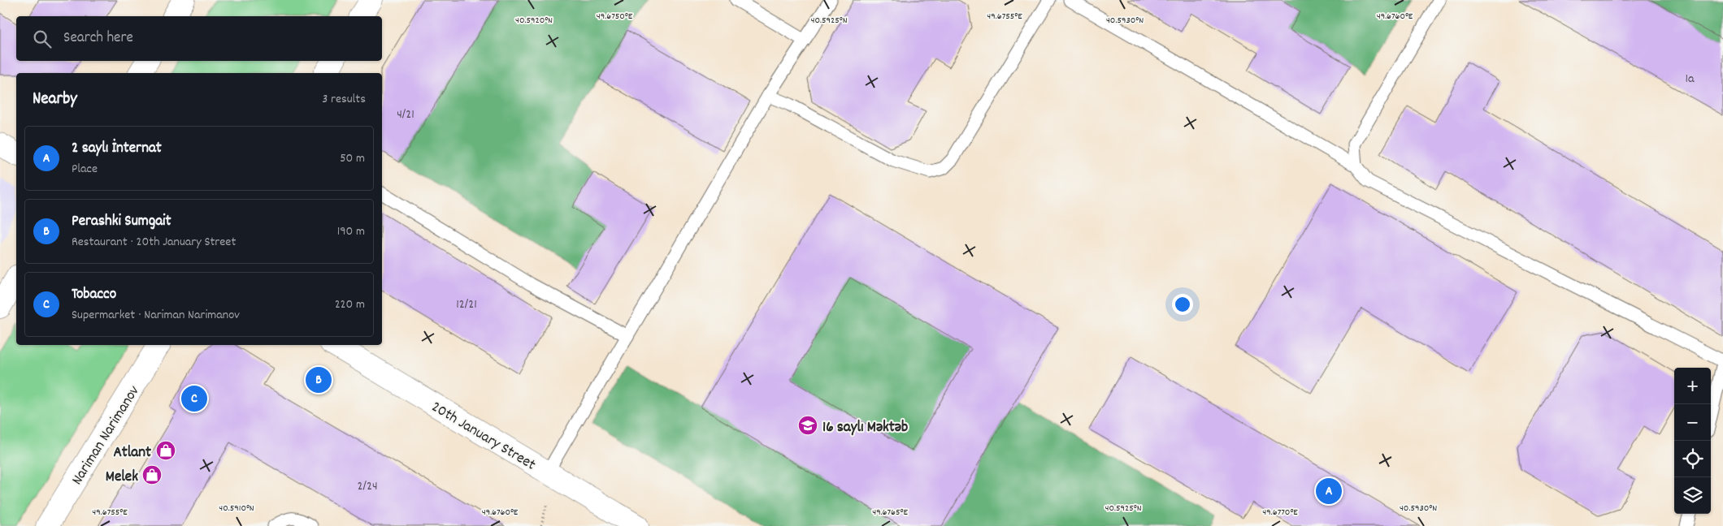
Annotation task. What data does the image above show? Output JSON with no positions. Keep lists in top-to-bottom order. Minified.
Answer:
{"streets":{"street":["Nariman Narimanov","20th January Street"]},"places":{"school or university":["16 saylı Məktəb"],"shop":["Atlant","Melek"]},"house_numbers":["1a","4/21","12/21","2/24"],"page":{"search":"Search here","heading":["Nearby","3 results"],"list":[{"mark":"A","name":"2 saylı İnternat","note":"Place","value":"50 m"},{"mark":"B","name":"Perashki Sumgait","note":"Restaurant · 20th January Street","value":"190 m"},{"mark":"C","name":"Tobacco","note":"Supermarket · Nariman Narimanov","value":"220 m"}],"pins":["B","C","A"],"map_buttons":["+","−"]},"coordinates":["49.6750°E","49.6755°E","49.6760°E","40.5930°N","40.5920°N","40.5925°N","40.5910°N","49.6765°E","49.6770°E"]}
